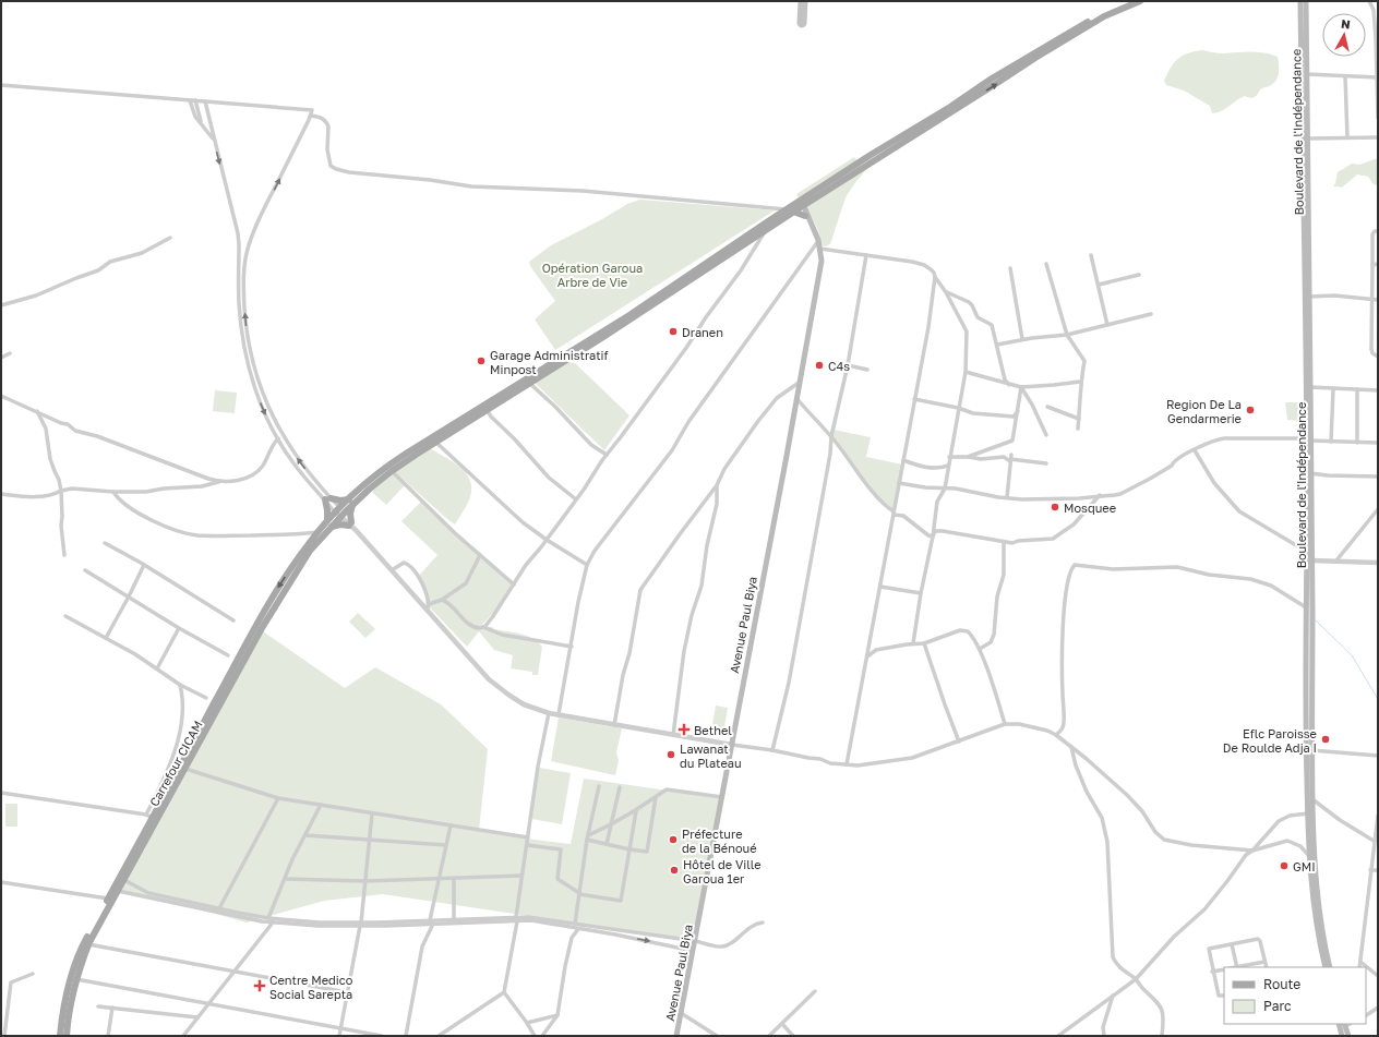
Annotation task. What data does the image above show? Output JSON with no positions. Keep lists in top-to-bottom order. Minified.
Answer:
{"streets":{"main road":["Boulevard de l'Indépendance","Avenue Paul Biya","Carrefour CICAM"]},"parks":["Opération Garoua Arbre de Vie"],"places":{"other":["Dranen","Garage Administratif Minpost","C4s","Region De La Gendarmerie","Mosquee","Eflc Paroisse De Roulde Adja I","Lawanat du Plateau","Préfecture de la Bénoué","GMI","Hôtel de Ville Garoua 1er"],"health":["Bethel","Centre Medico Social Sarepta"]},"legend":["Route","Parc"],"north":"top"}
